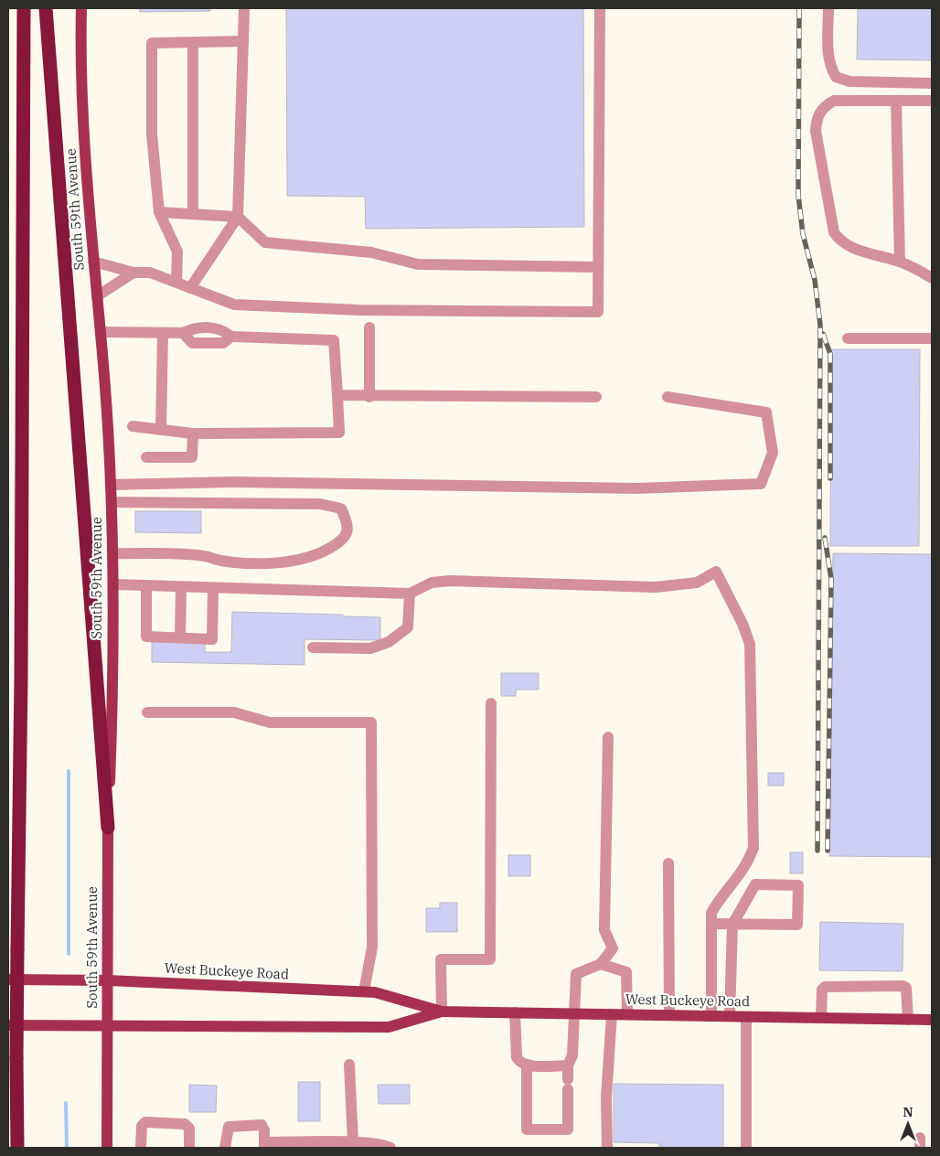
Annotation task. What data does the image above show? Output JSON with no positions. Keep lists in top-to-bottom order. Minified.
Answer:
{"streets":{"main road":["South 59th Avenue","West Buckeye Road"]},"crossings":[["South 59th Avenue","West Buckeye Road"]],"north":"top"}
